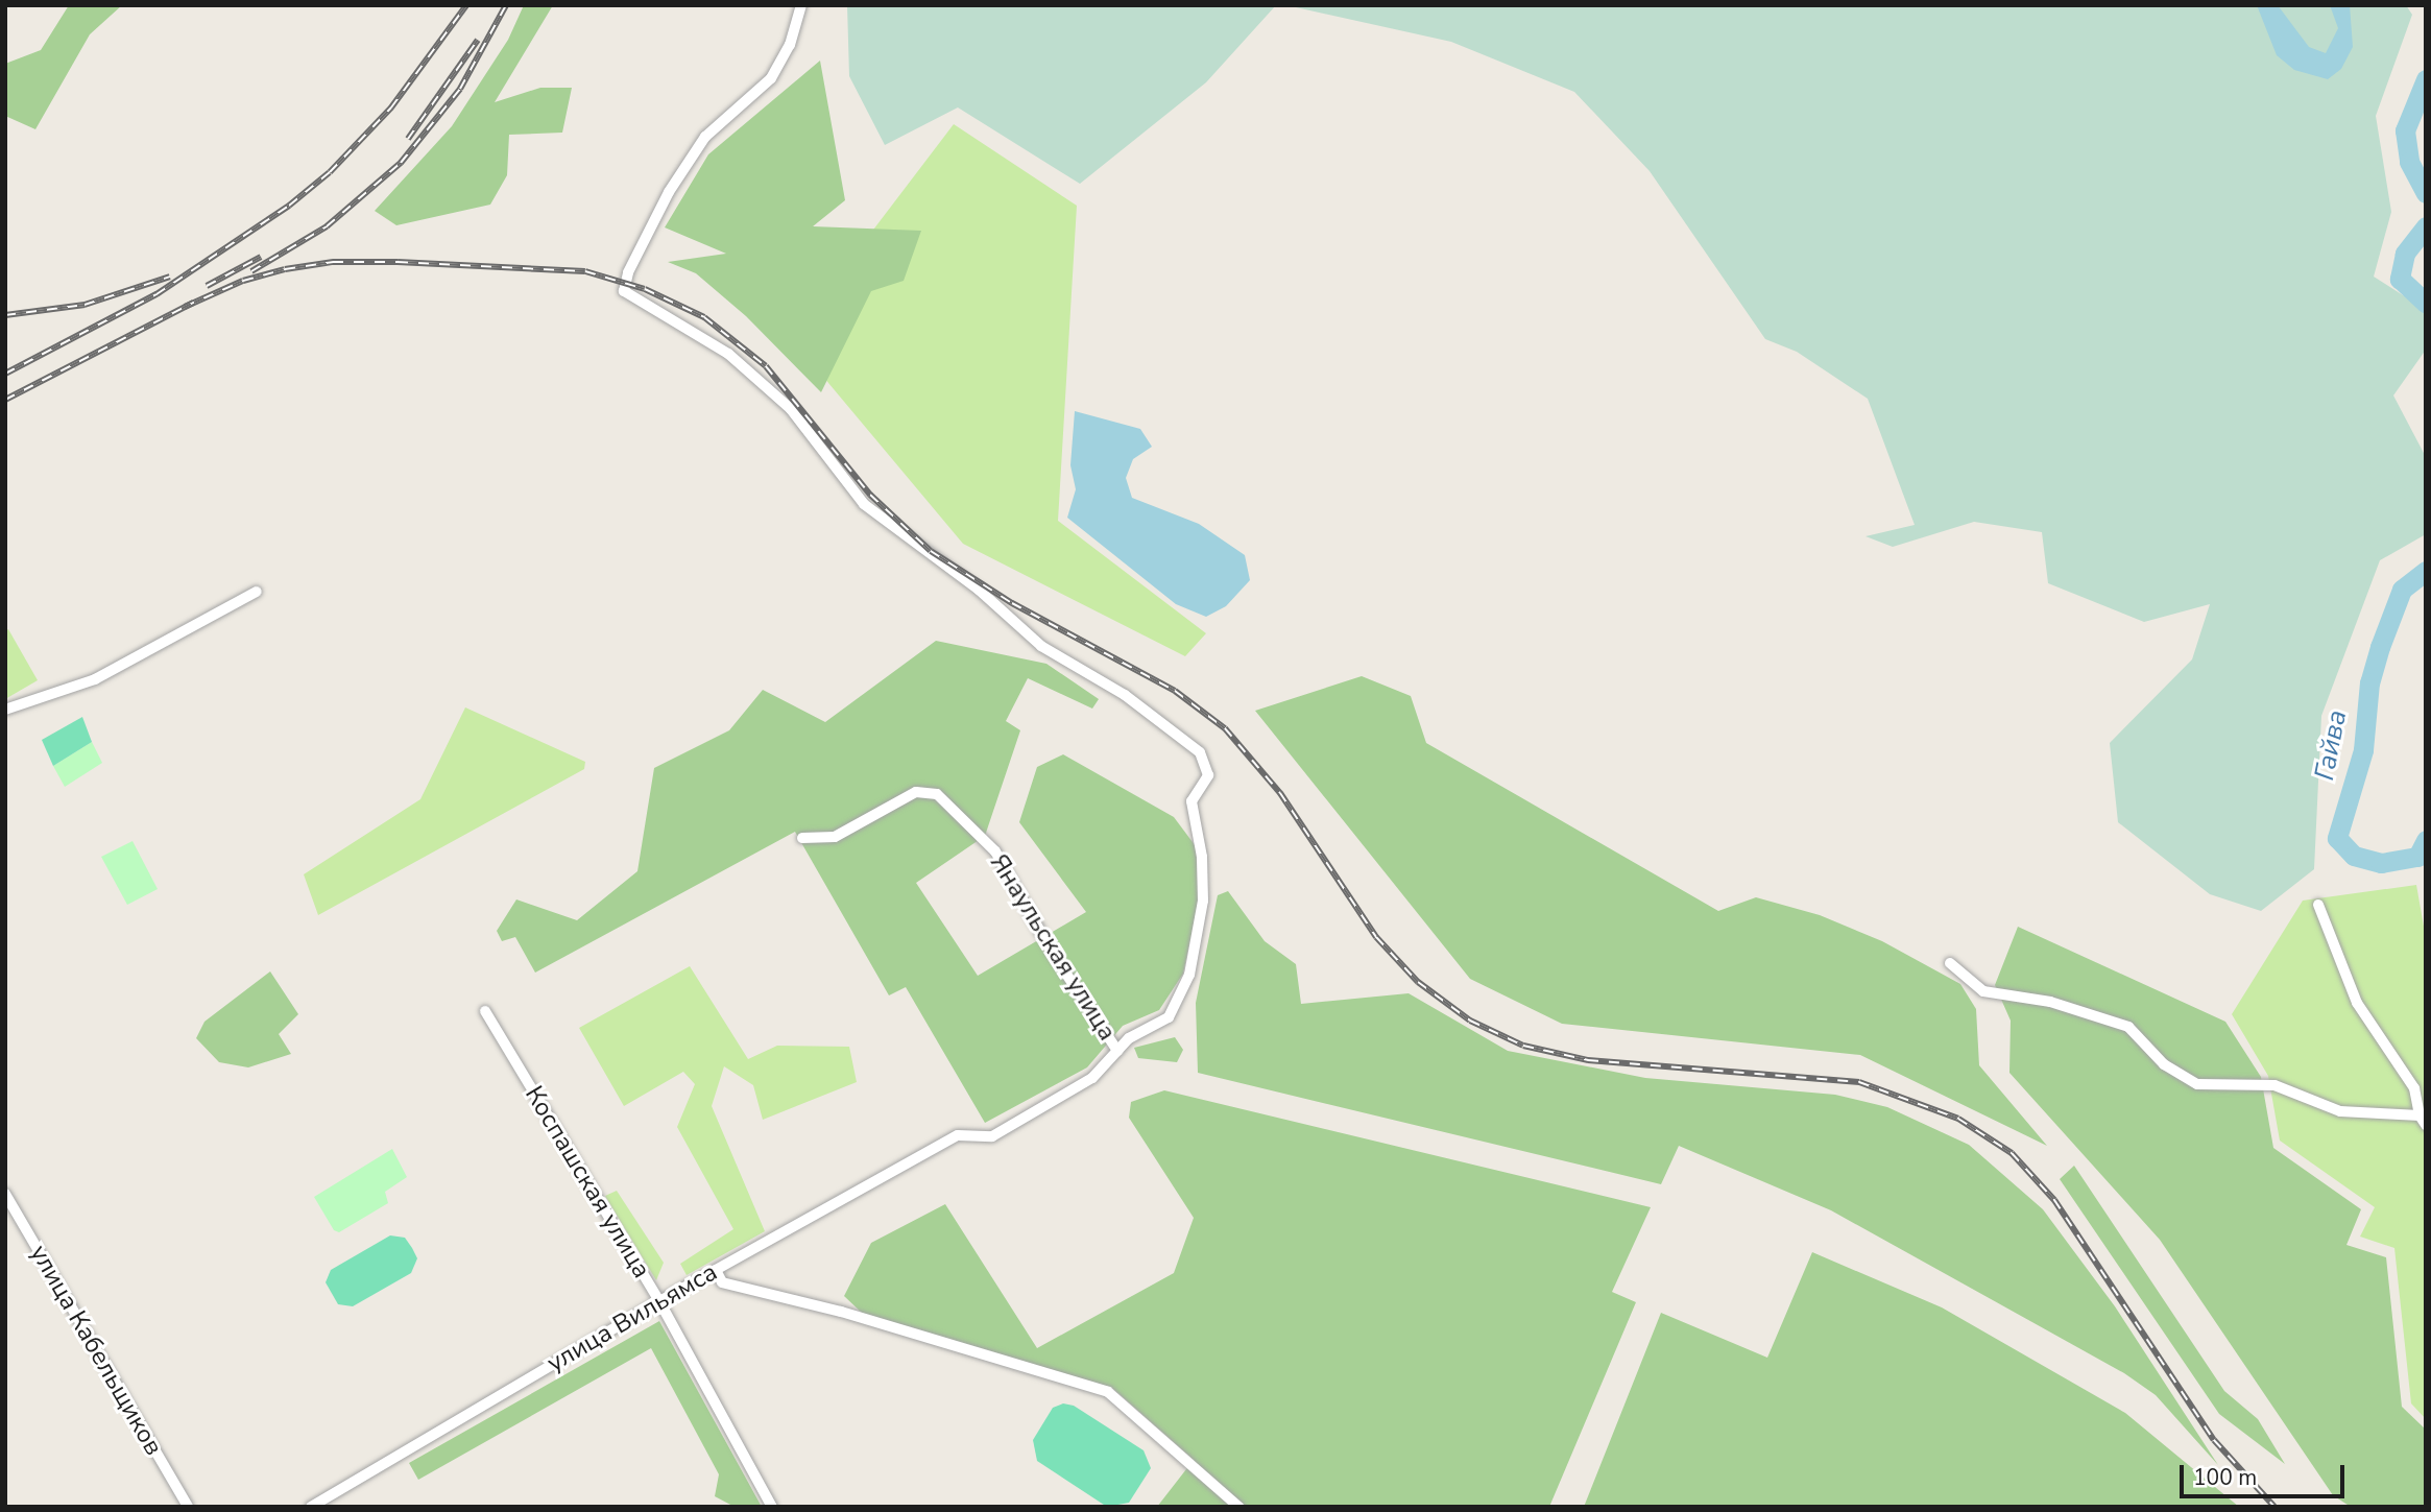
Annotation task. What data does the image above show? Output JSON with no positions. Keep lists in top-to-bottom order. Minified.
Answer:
{"streets":{"street":["Янаульская улица","Коспашская улица","улица Вильямса","улица Кабельщиков"]},"crossings":[["Янаульская улица","улица Вильямса"],["Коспашская улица","улица Вильямса"]],"water":["Гайва"],"scale_bar":"100 m"}
